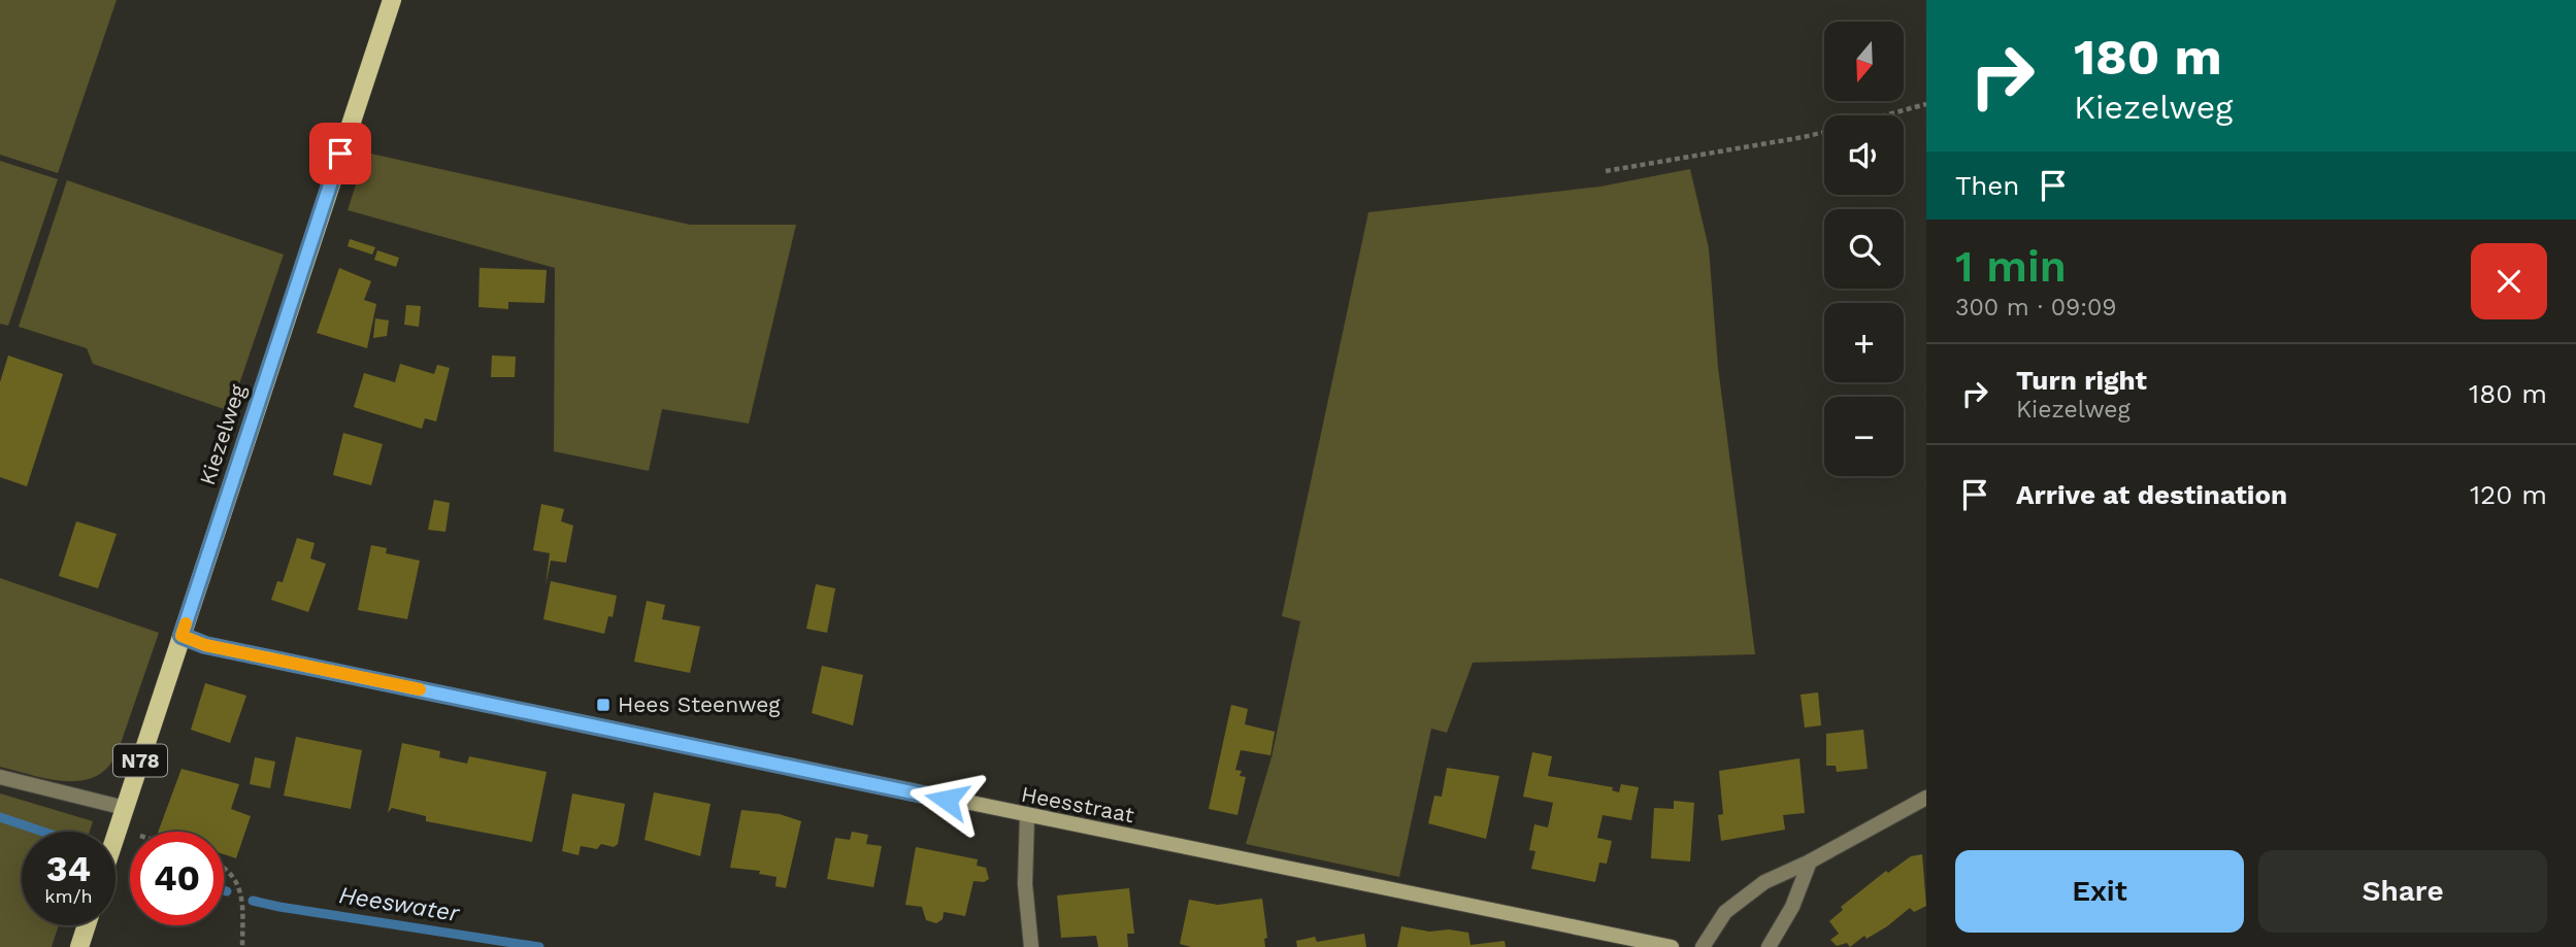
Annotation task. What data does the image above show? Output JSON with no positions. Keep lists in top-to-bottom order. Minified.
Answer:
{"streets":{"main road":["Kiezelweg","N78"],"street":["Heesstraat"]},"crossings":[["Kiezelweg","Heesstraat"]],"water":["Heeswater"],"places":{"transit":["Hees Steenweg"]},"north":"bottom","page":{"turn":["180 m","Kiezelweg"],"map_buttons":["+","−"],"then":"Then","heading":["1 min","300 m · 09:09"],"list":[{"name":"Turn right","note":"Kiezelweg","value":"180 m"},{"name":"Arrive at destination","value":"120 m"}],"speed":"34 km/h","limit":"40","buttons":["Exit","Share"]}}
